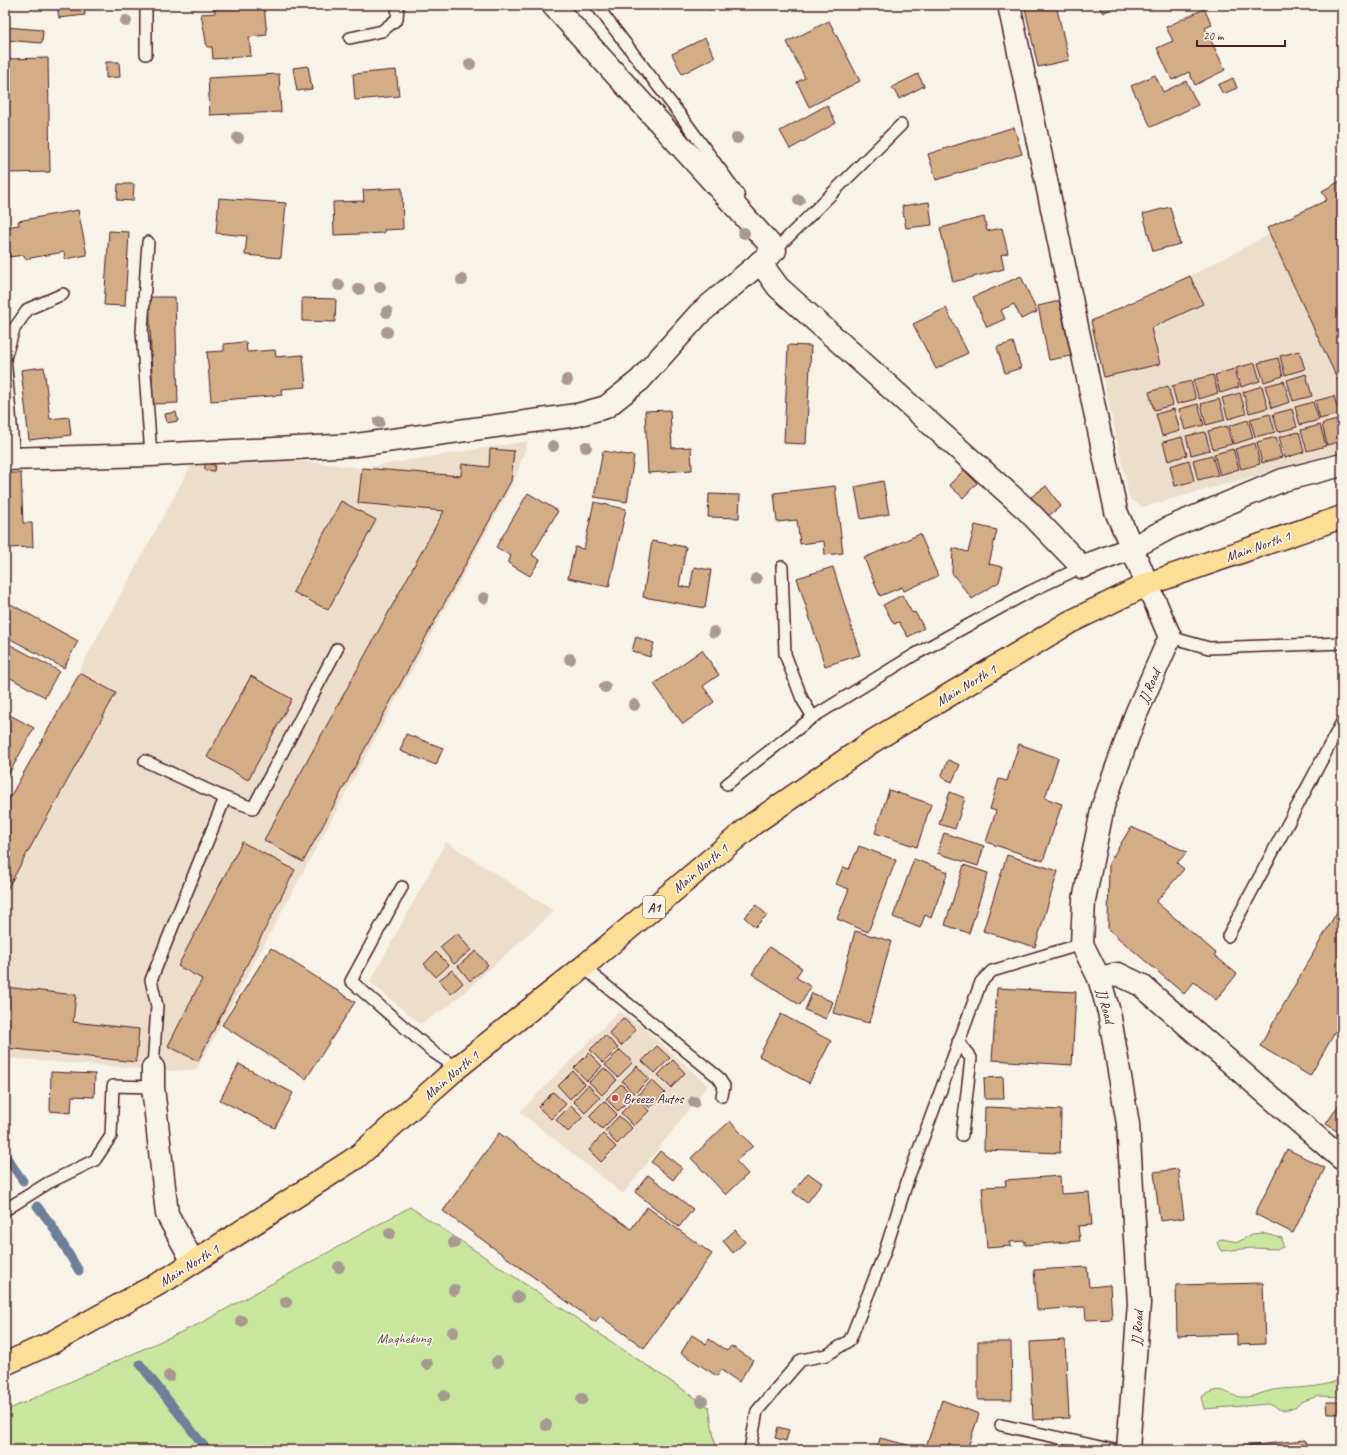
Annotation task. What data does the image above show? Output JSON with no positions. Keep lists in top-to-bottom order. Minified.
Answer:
{"streets":{"main road":["Main North 1","A1"],"street":["JJ Road"]},"parks":["Maqhekung"],"places":["Breeze Autos"],"scale_bar":"20 m"}
